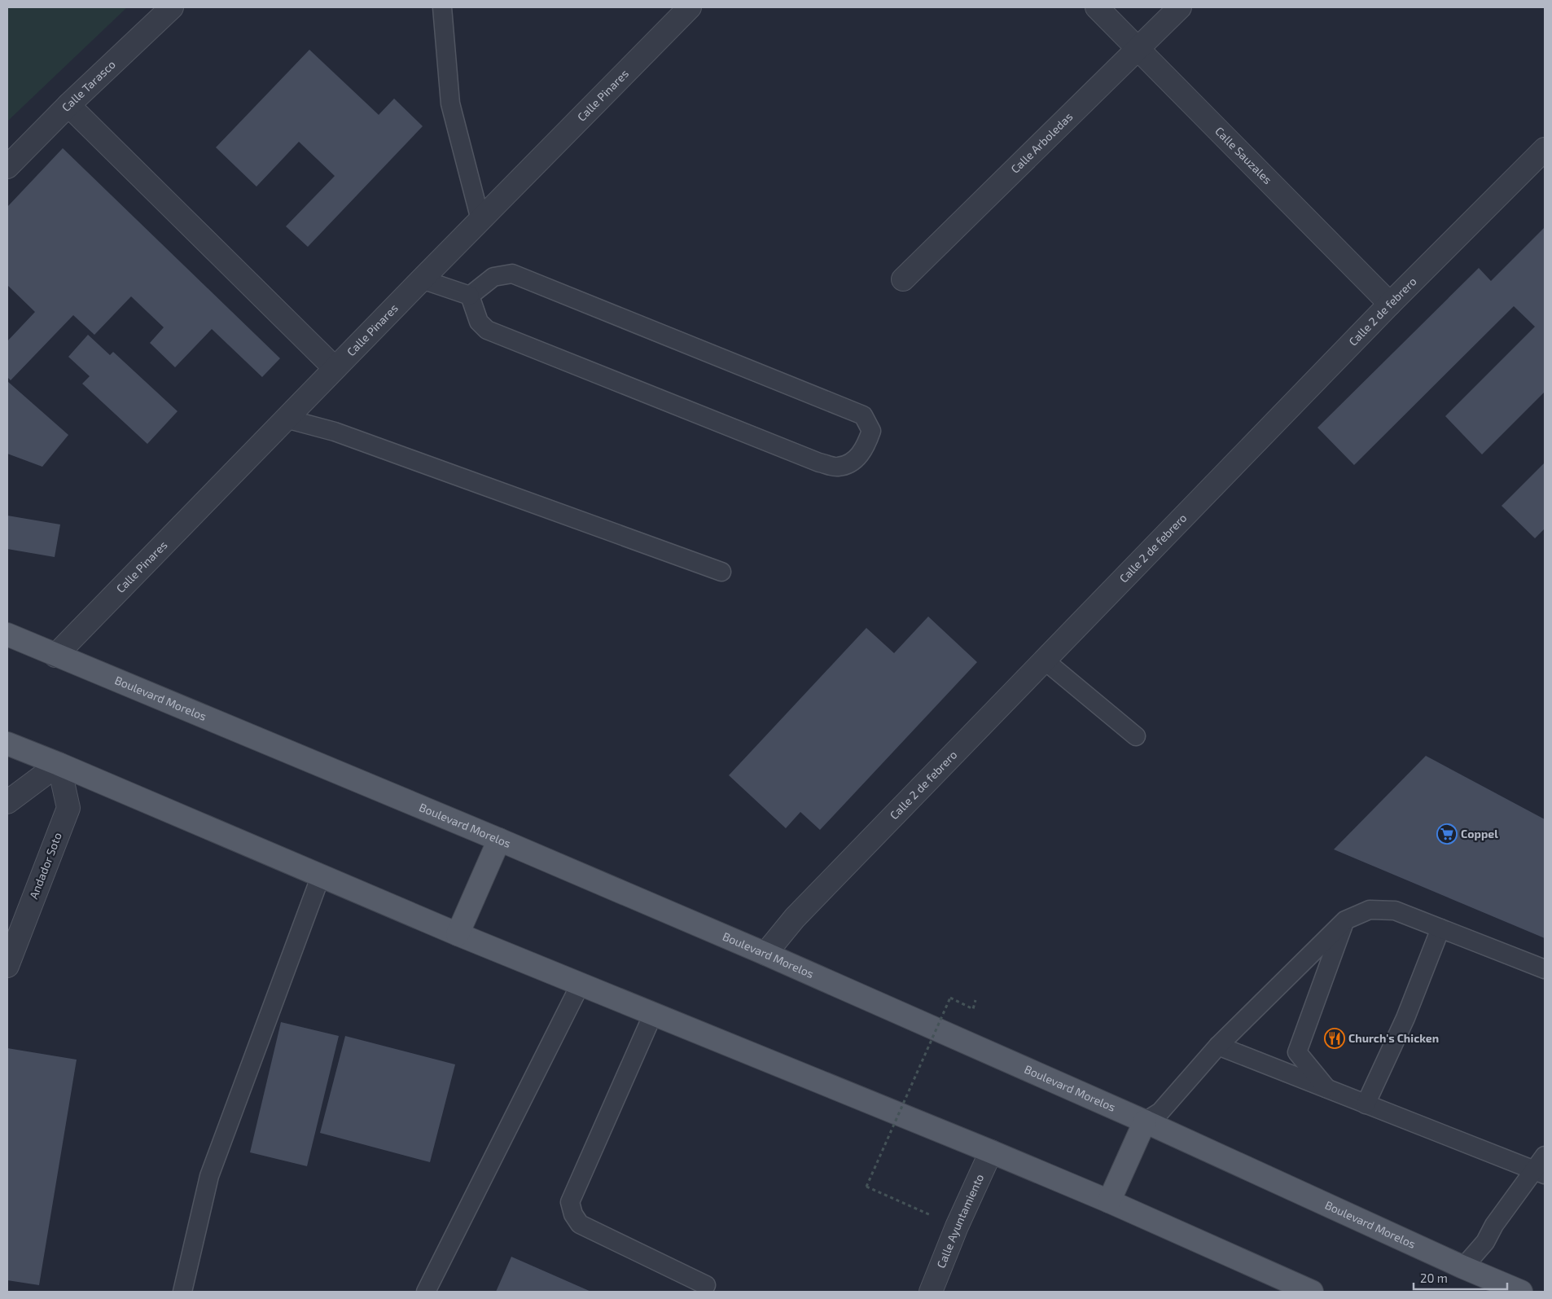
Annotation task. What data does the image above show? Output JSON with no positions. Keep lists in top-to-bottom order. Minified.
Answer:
{"streets":{"main road":["Boulevard Morelos"],"street":["Calle Tarasco","Calle Pinares","Calle Arboledas","Calle Sauzales","Calle 2 de febrero","Andador Soto","Calle Ayuntamiento"]},"crossings":[["Calle Pinares","Boulevard Morelos"],["Calle Arboledas","Calle Sauzales"],["Calle Sauzales","Calle 2 de febrero"],["Calle 2 de febrero","Boulevard Morelos"]],"places":{"supermarket":["Coppel"],"restaurant":["Church's Chicken"]},"scale_bar":"20 m"}
